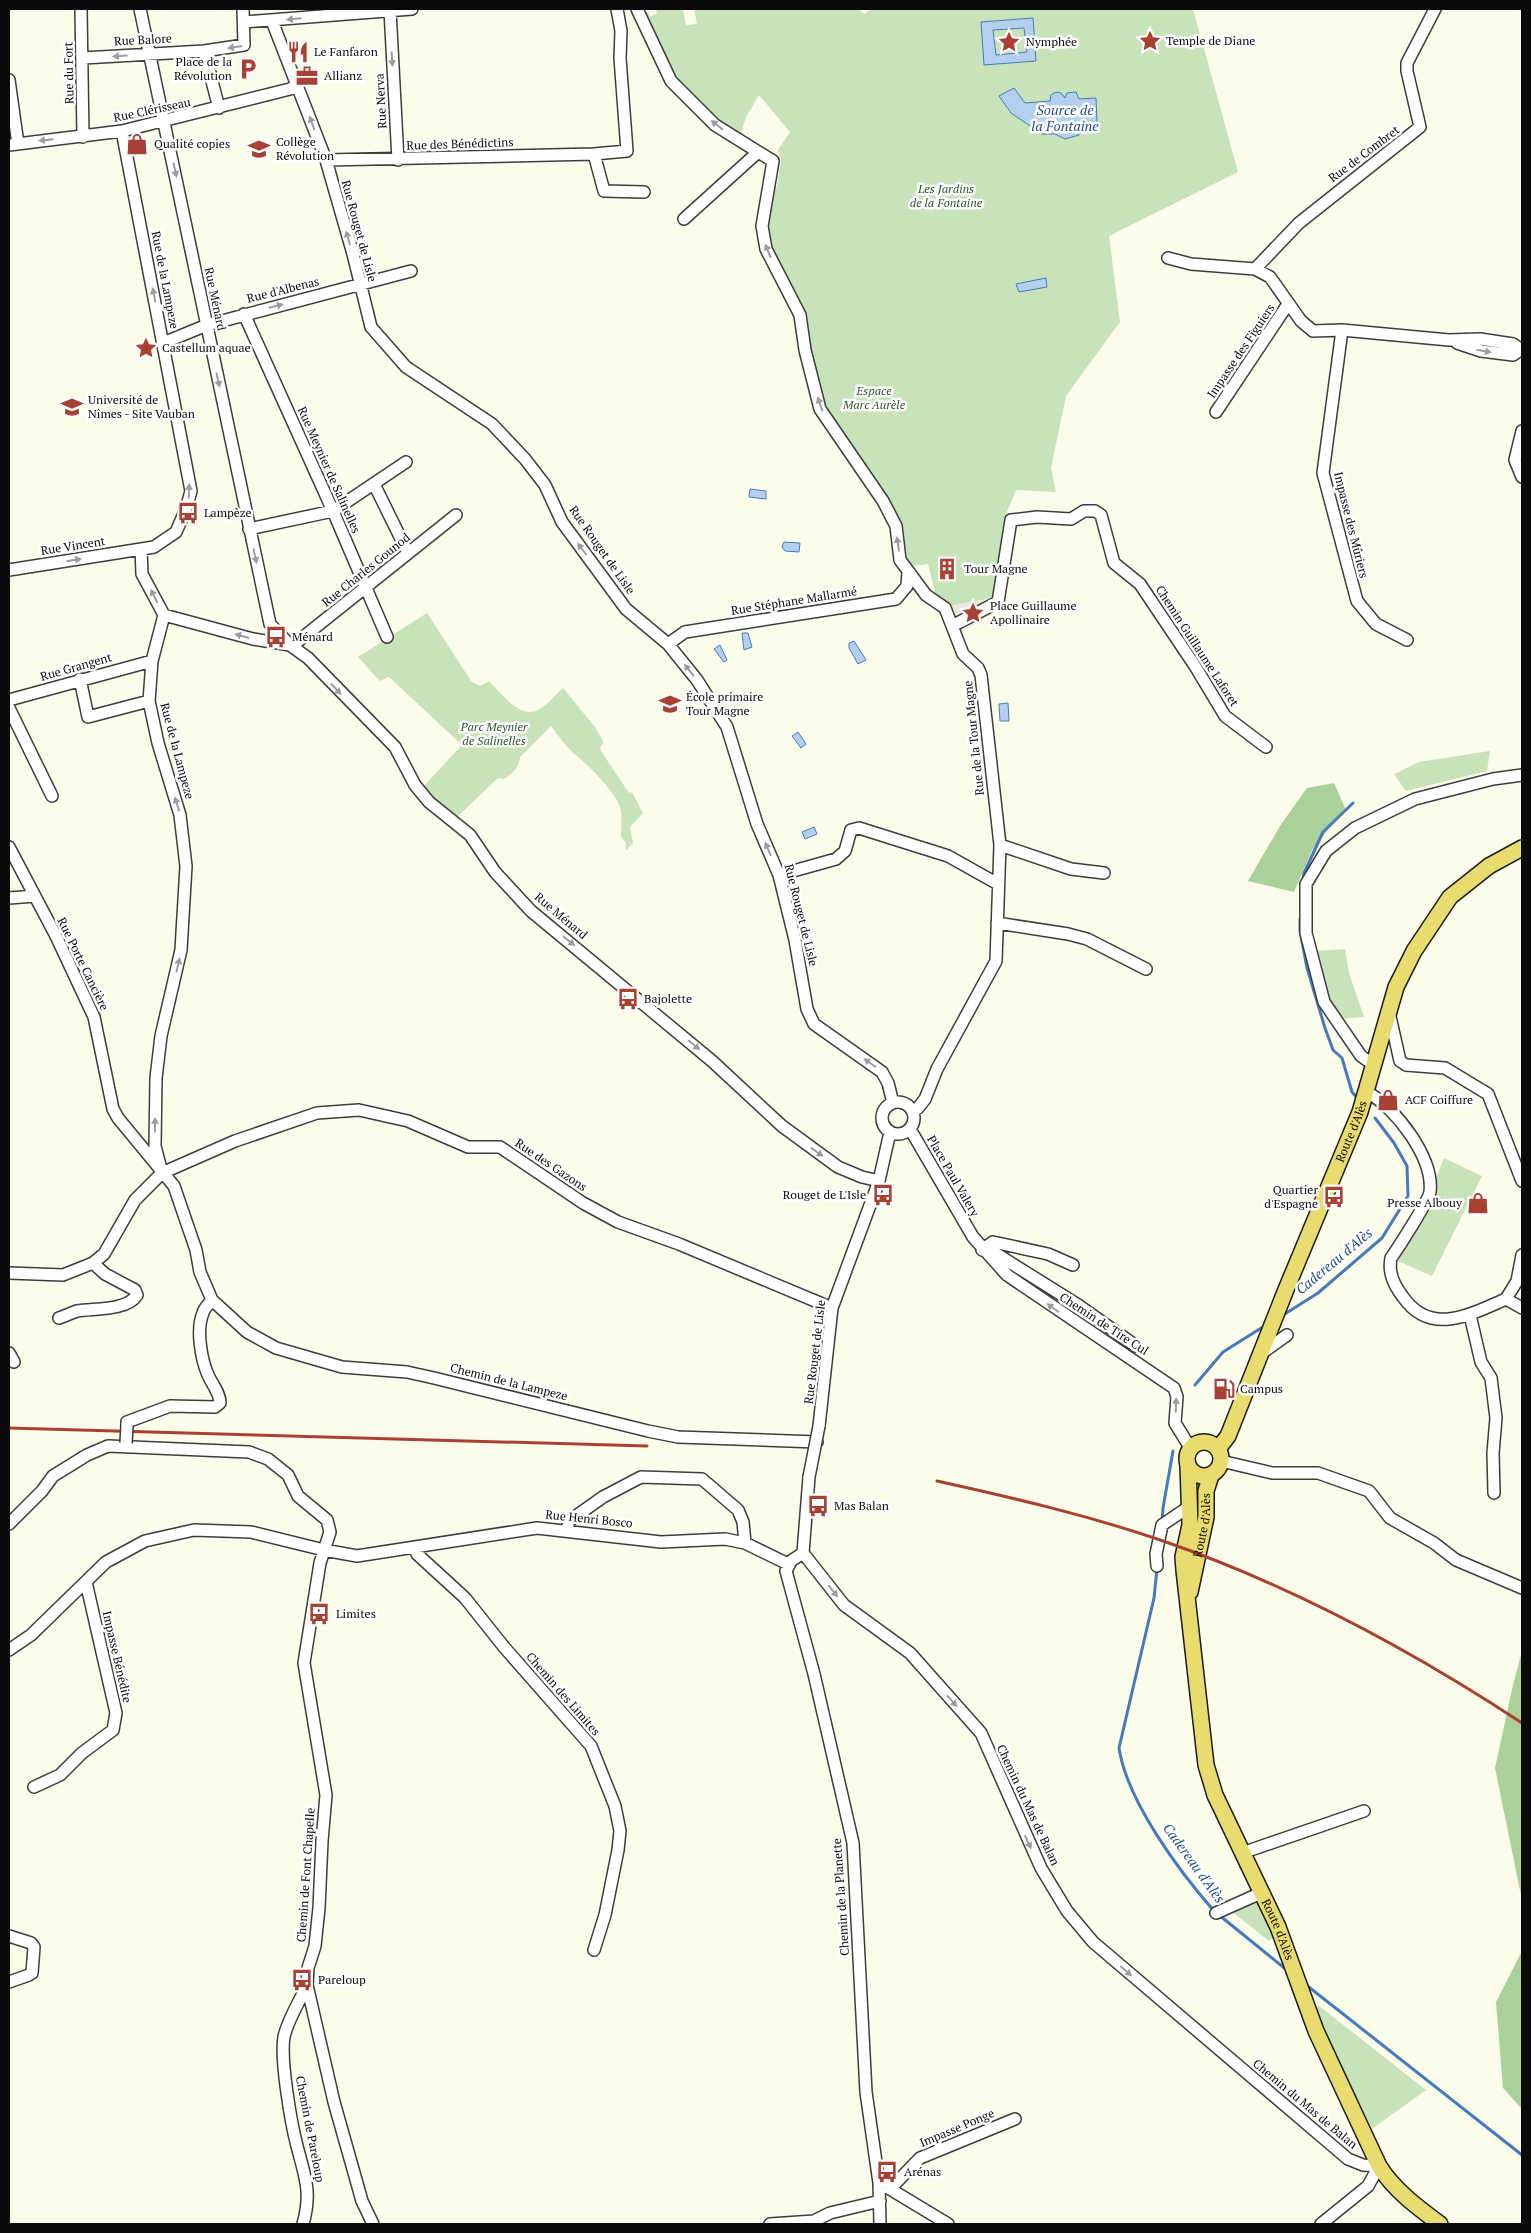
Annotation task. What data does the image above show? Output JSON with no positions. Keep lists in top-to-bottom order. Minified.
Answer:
{"streets":{"main road":["Route d'Alès"],"street":["Rue Balore","Rue du Fort","Rue Nerva","Rue Clérisseau","Rue des Bénédictins","Rue de Combret","Rue Rouget de Lisle","Rue de la Lampeze","Rue d'Albenas","Rue Ménard","Impasse des Figuiers","Rue Meynier de Salinelles","Impasse des Mûriers","Rue Vincent","Rue Charles Gounod","Rue Stéphane Mallarmé","Chemin Guillaume Laforet","Rue Grangent","Rue de la Tour Magne","Rue Porte Cancière","Rue des Gazons","Place Paul Valery","Chemin de Tire Cul","Chemin de la Lampeze","Rue Henri Bosco","Impasse Bénédite","Chemin des Limites","Chemin du Mas de Balan","Chemin de Font Chapelle","Chemin de la Planette","Impasse Ponge","Chemin de Pareloup"]},"crossings":[["Rue Balore","Rue du Fort"],["Rue Balore","Rue Ménard"],["Rue du Fort","Rue Clérisseau"],["Rue Nerva","Rue des Bénédictins"],["Rue Clérisseau","Rue Rouget de Lisle"],["Rue Clérisseau","Rue de la Lampeze"],["Rue Clérisseau","Rue Ménard"],["Rue des Bénédictins","Rue Rouget de Lisle"],["Rue Rouget de Lisle","Rue d'Albenas"],["Rue Rouget de Lisle","Rue Ménard"],["Rue Rouget de Lisle","Rue Stéphane Mallarmé"],["Rue Rouget de Lisle","Rue de la Tour Magne"],["Rue Rouget de Lisle","Rue des Gazons"],["Rue Rouget de Lisle","Place Paul Valery"],["Rue Rouget de Lisle","Chemin de la Lampeze"],["Rue Rouget de Lisle","Chemin du Mas de Balan"],["Rue de la Lampeze","Rue d'Albenas"],["Rue de la Lampeze","Rue Vincent"],["Rue de la Lampeze","Rue Grangent"],["Rue de la Lampeze","Rue Porte Cancière"],["Rue de la Lampeze","Rue des Gazons"],["Rue d'Albenas","Rue Ménard"],["Rue d'Albenas","Rue Meynier de Salinelles"],["Rue Ménard","Rue Charles Gounod"],["Rue Meynier de Salinelles","Rue Charles Gounod"],["Rue Stéphane Mallarmé","Rue de la Tour Magne"],["Chemin Guillaume Laforet","Rue de la Tour Magne"],["Rue de la Tour Magne","Place Paul Valery"],["Rue Porte Cancière","Rue des Gazons"],["Rue Porte Cancière","Chemin de la Lampeze"],["Route d'Alès","Chemin de Tire Cul"],["Route d'Alès","Chemin du Mas de Balan"],["Place Paul Valery","Chemin de Tire Cul"],["Rue Henri Bosco","Chemin des Limites"],["Rue Henri Bosco","Chemin de Font Chapelle"],["Rue Henri Bosco","Chemin de la Planette"],["Chemin de Font Chapelle","Chemin de Pareloup"]],"one_way":["Rue Balore","Rue Nerva","Rue Rouget de Lisle","Rue de la Lampeze","Rue d'Albenas","Rue Ménard","Rue Vincent","Rue de la Tour Magne","Chemin du Mas de Balan"],"water":["Source de la Fontaine","Cadereau d'Alès"],"parks":["Les Jardins de la Fontaine","Espace Marc Aurèle","Parc Meynier de Salinelles"],"places":{"place":["Temple de Diane","Nymphée","Castellum aquae","Place Guillaume Apollinaire"],"restaurant":["Le Fanfaron"],"parking":["Place de la Révolution"],"office":["Allianz"],"shop":["Qualité copies","ACF Coiffure","Presse Albouy"],"school or university":["Collège Révolution","Université de Nîmes - Site Vauban","École primaire Tour Magne"],"bus stop":["Lampèze","Ménard","Bajolette","Rouget de L'Isle","Quartier d'Espagne","Mas Balan","Limites","Pareloup","Arénas"],"building":["Tour Magne"],"fuel station":["Campus"]}}
